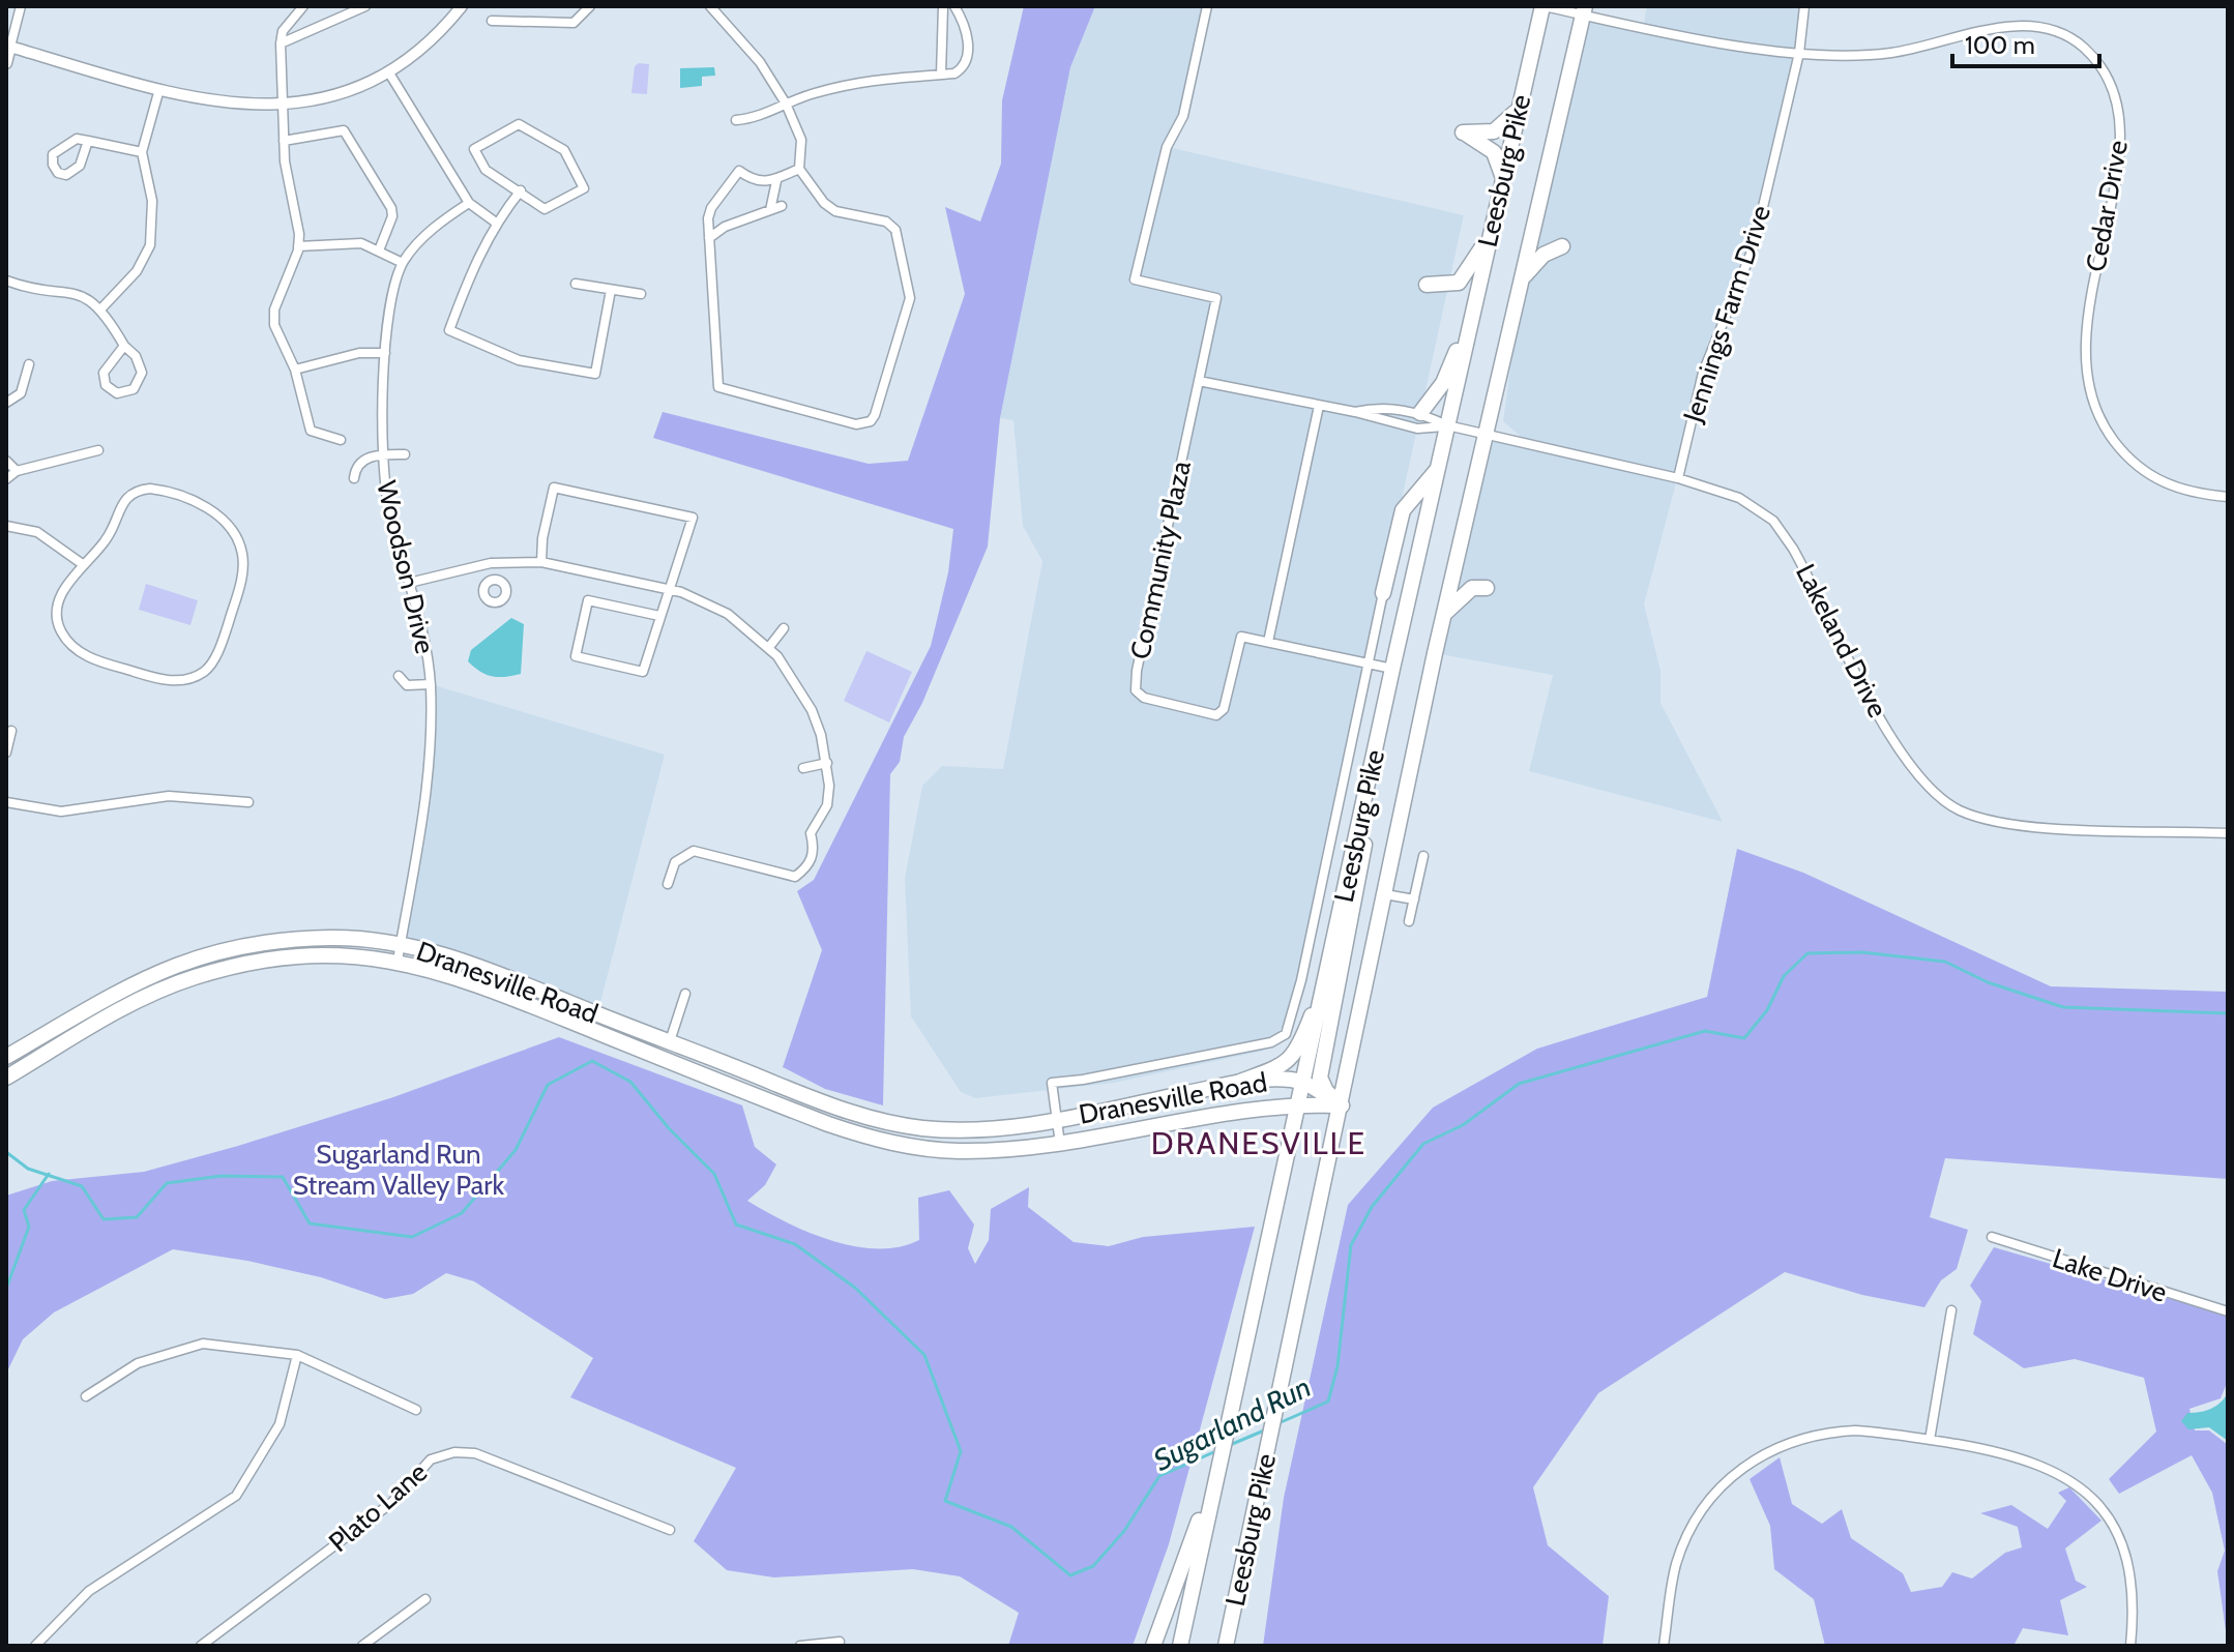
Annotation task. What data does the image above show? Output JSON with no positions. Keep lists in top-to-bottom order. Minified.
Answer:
{"streets":{"main road":["Leesburg Pike","Dranesville Road"],"street":["Cedar Drive","Jennings Farm Drive","Community Plaza","Woodson Drive","Lakeland Drive","Lake Drive","Plato Lane"]},"crossings":[["Leesburg Pike","Cedar Drive"],["Leesburg Pike","Community Plaza"],["Leesburg Pike","Lakeland Drive"],["Leesburg Pike","Dranesville Road"],["Cedar Drive","Jennings Farm Drive"],["Jennings Farm Drive","Lakeland Drive"],["Woodson Drive","Dranesville Road"]],"districts":["DRANESVILLE"],"water":["Sugarland Run"],"parks":["Sugarland Run Stream Valley Park"],"scale_bar":"100 m"}
